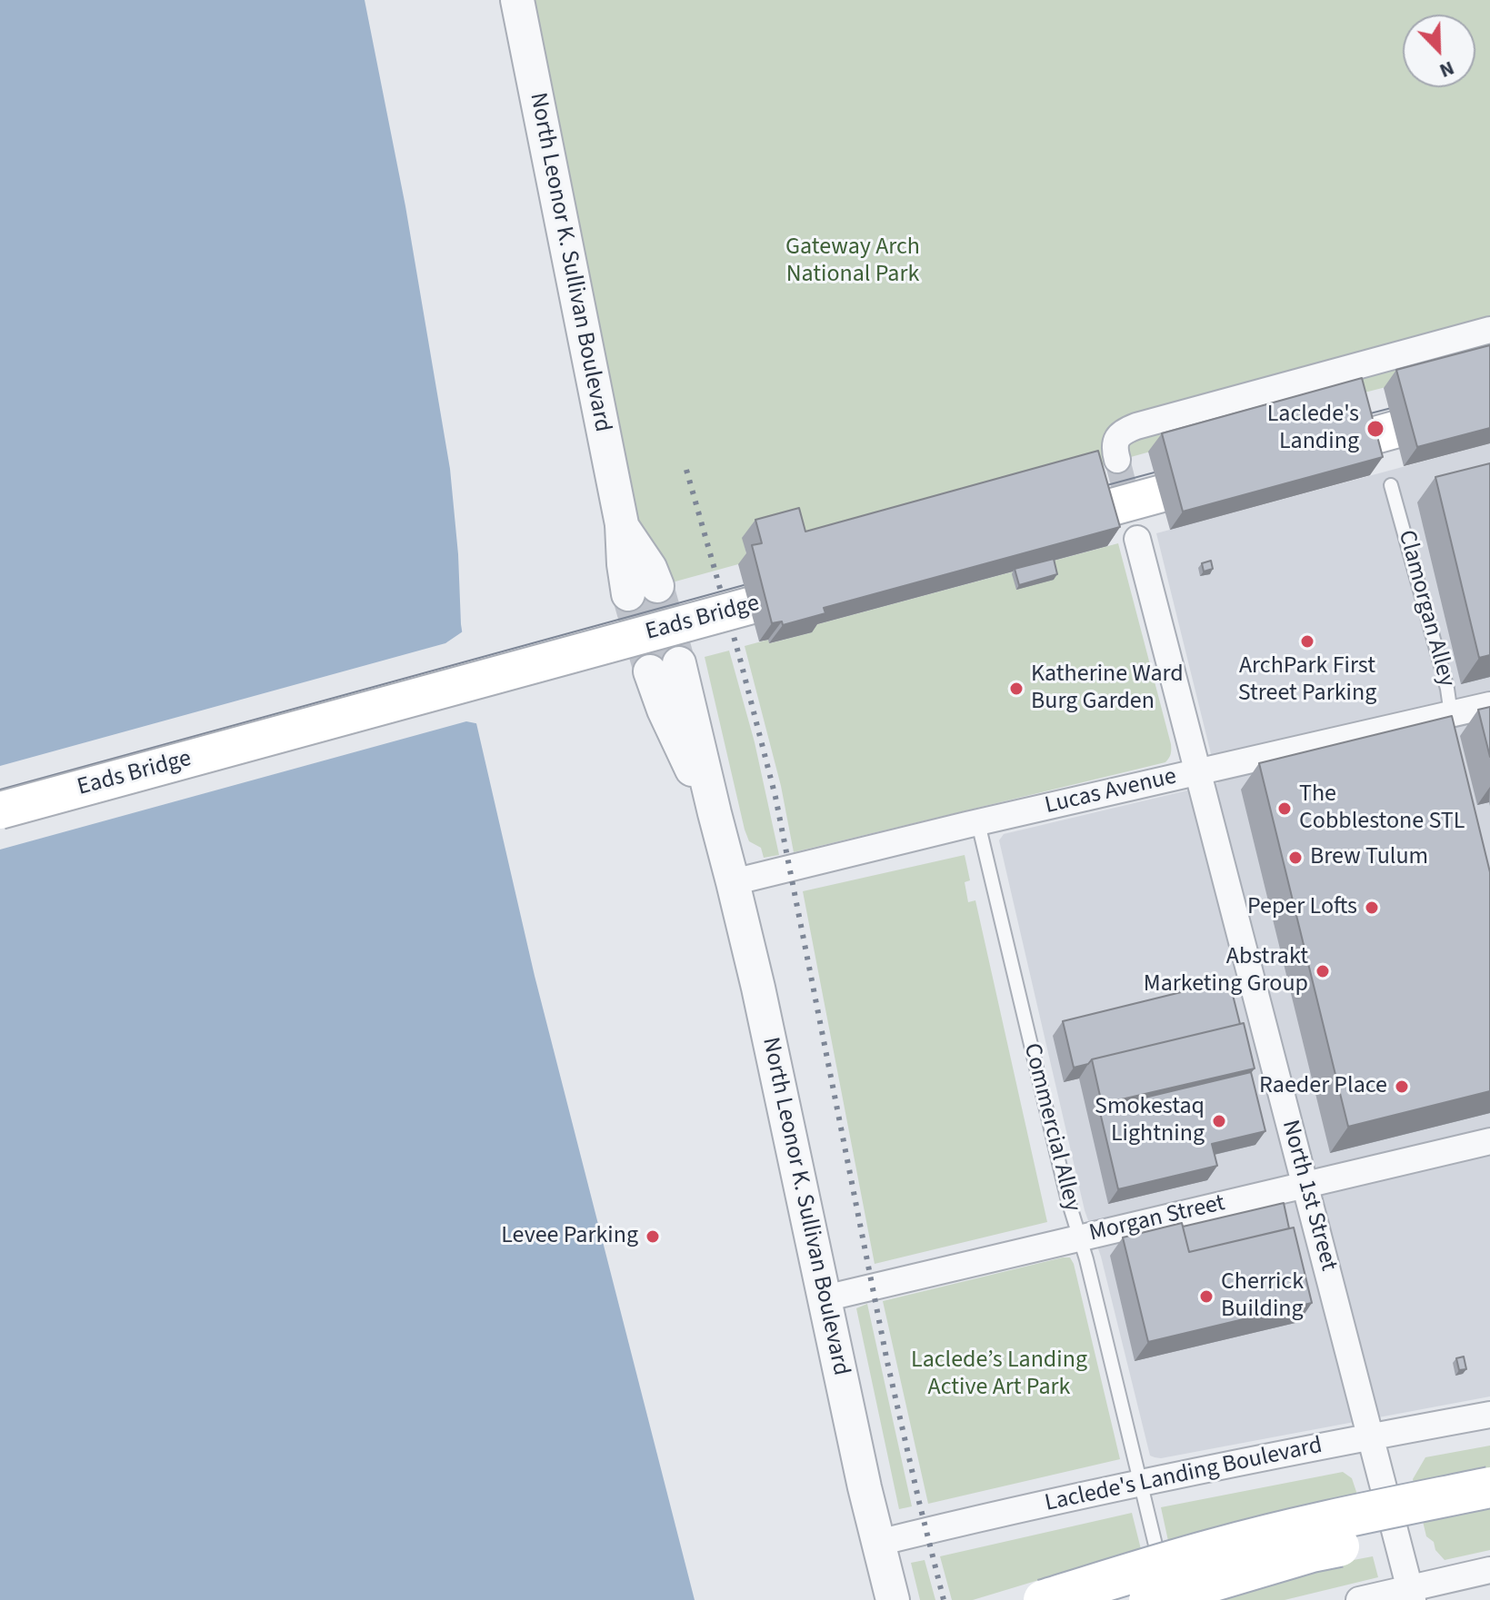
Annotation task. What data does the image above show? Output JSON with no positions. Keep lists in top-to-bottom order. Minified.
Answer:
{"streets":{"main road":["Eads Bridge"],"street":["North Leonor K. Sullivan Boulevard","Lucas Avenue","North 1st Street","Morgan Street","Laclede's Landing Boulevard"],"lane":["Clamorgan Alley","Commercial Alley"]},"crossings":[["North Leonor K. Sullivan Boulevard","Lucas Avenue"],["North Leonor K. Sullivan Boulevard","Morgan Street"],["North Leonor K. Sullivan Boulevard","Laclede's Landing Boulevard"],["Clamorgan Alley","Lucas Avenue"],["Lucas Avenue","Commercial Alley"],["Lucas Avenue","North 1st Street"],["Commercial Alley","Morgan Street"],["Commercial Alley","Laclede's Landing Boulevard"],["North 1st Street","Morgan Street"],["North 1st Street","Laclede's Landing Boulevard"]],"parks":["Gateway Arch National Park","Laclede’s Landing Active Art Park"],"places":["Laclede's Landing","ArchPark First Street Parking","Katherine Ward Burg Garden","The Cobblestone STL","Brew Tulum","Peper Lofts","Abstrakt Marketing Group","Raeder Place","Smokestaq Lightning","Levee Parking","Cherrick Building"],"north":"bottom right"}
